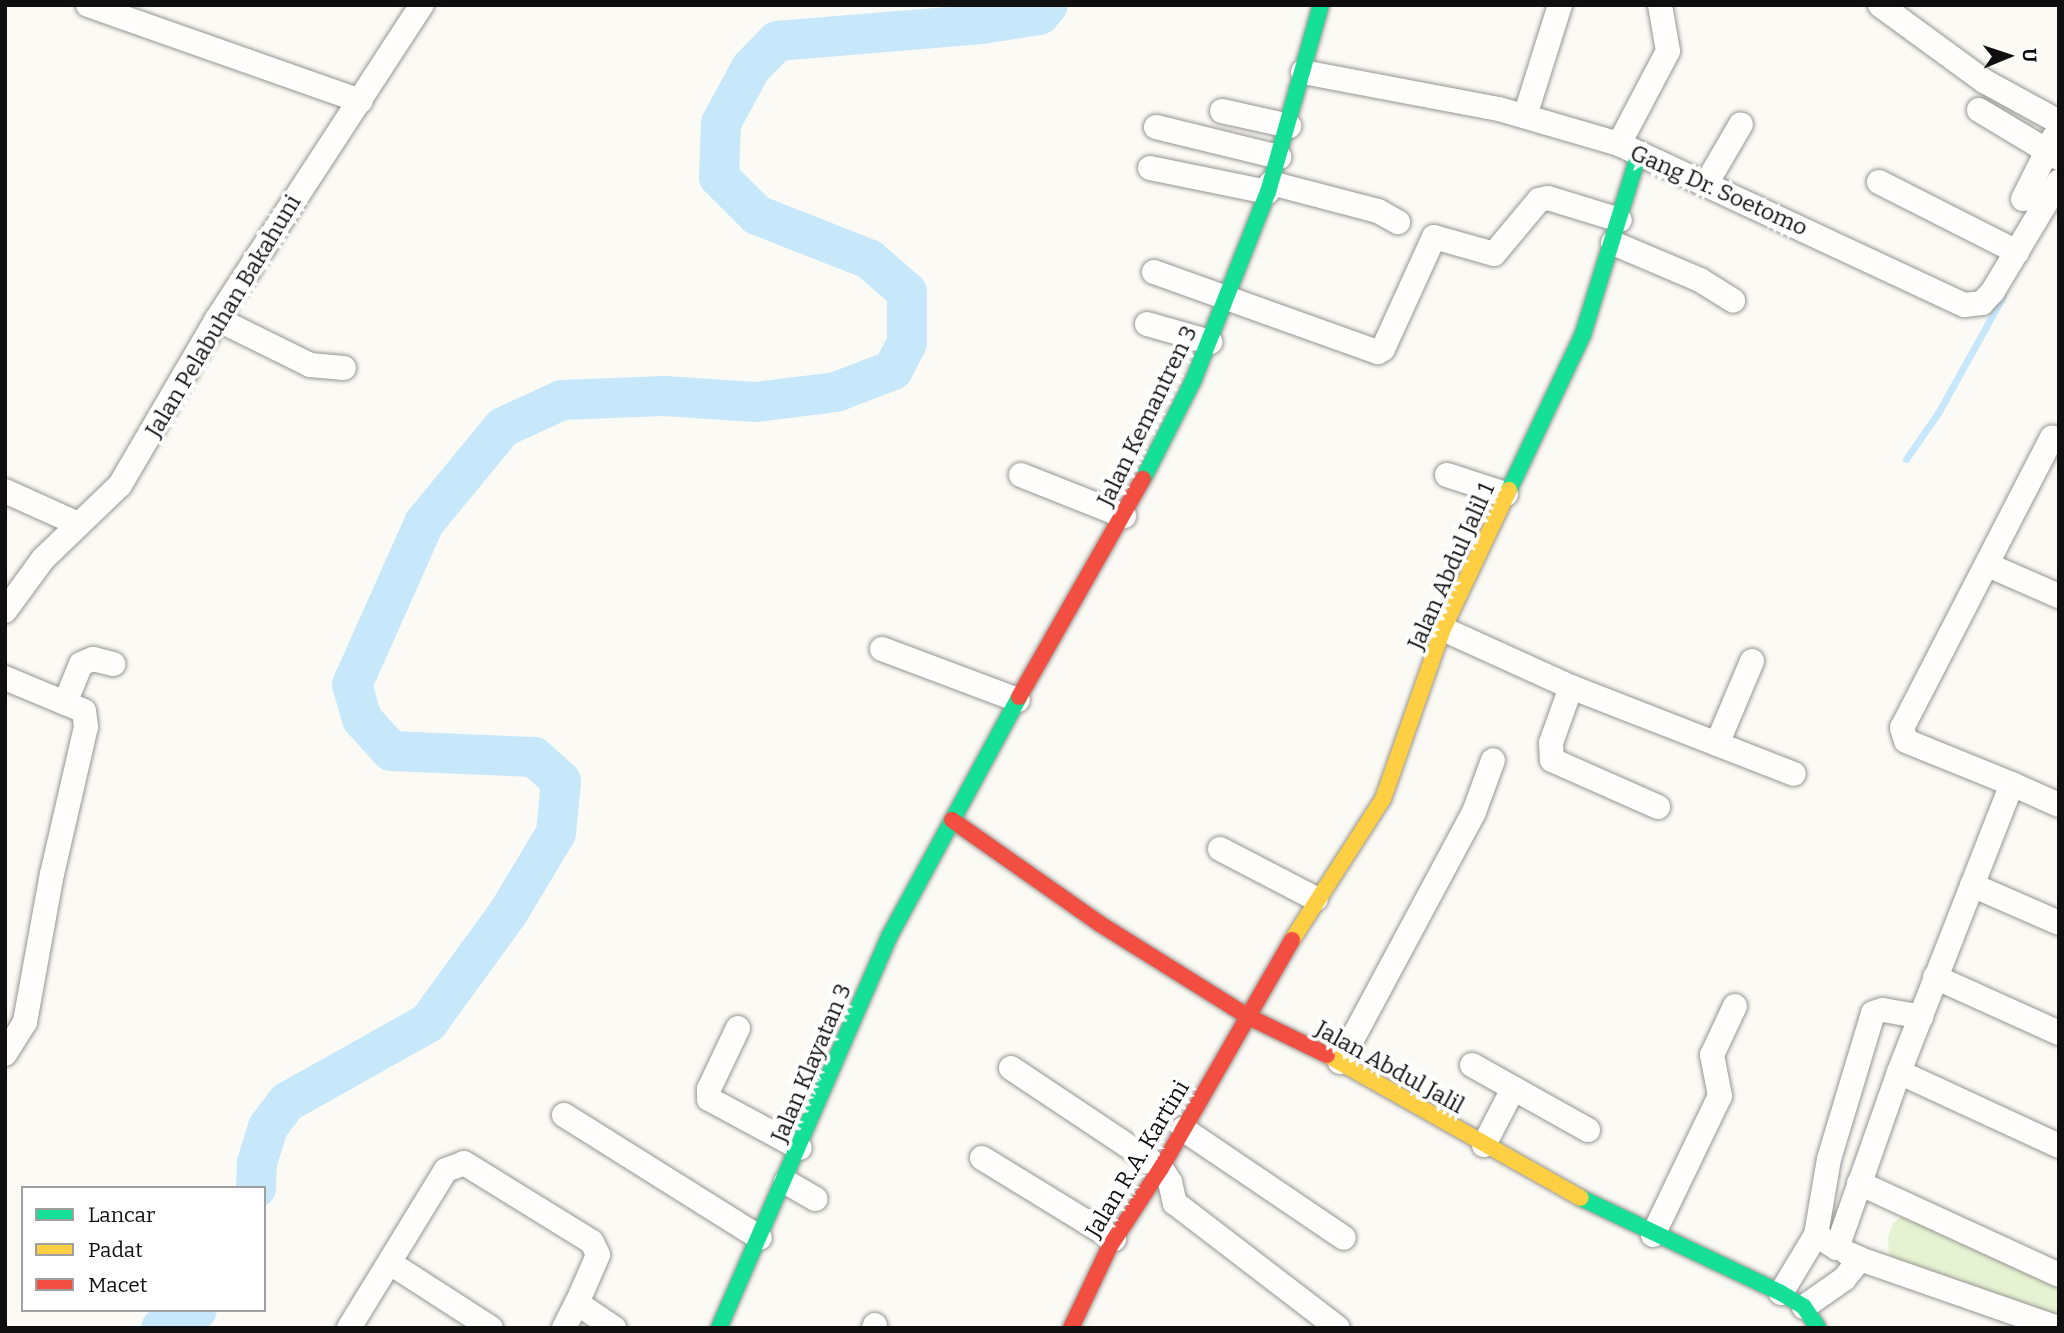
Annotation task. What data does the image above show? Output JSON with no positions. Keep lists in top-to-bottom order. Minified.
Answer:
{"streets":{"street":["Gang Dr. Soetomo","Jalan Pelabuhan Bakahuni","Jalan Kemantren 3","Jalan Abdul Jalil 1","Jalan Klayatan 3","Jalan Abdul Jalil","Jalan R.A. Kartini"]},"crossings":[["Gang Dr. Soetomo","Jalan Kemantren 3"],["Gang Dr. Soetomo","Jalan Abdul Jalil 1"],["Jalan Kemantren 3","Jalan Klayatan 3"],["Jalan Kemantren 3","Jalan Abdul Jalil"],["Jalan Abdul Jalil 1","Jalan Abdul Jalil"],["Jalan Abdul Jalil 1","Jalan R.A. Kartini"],["Jalan Klayatan 3","Jalan Abdul Jalil"],["Jalan Abdul Jalil","Jalan R.A. Kartini"]],"legend":["Lancar","Padat","Macet"],"north":"right"}
